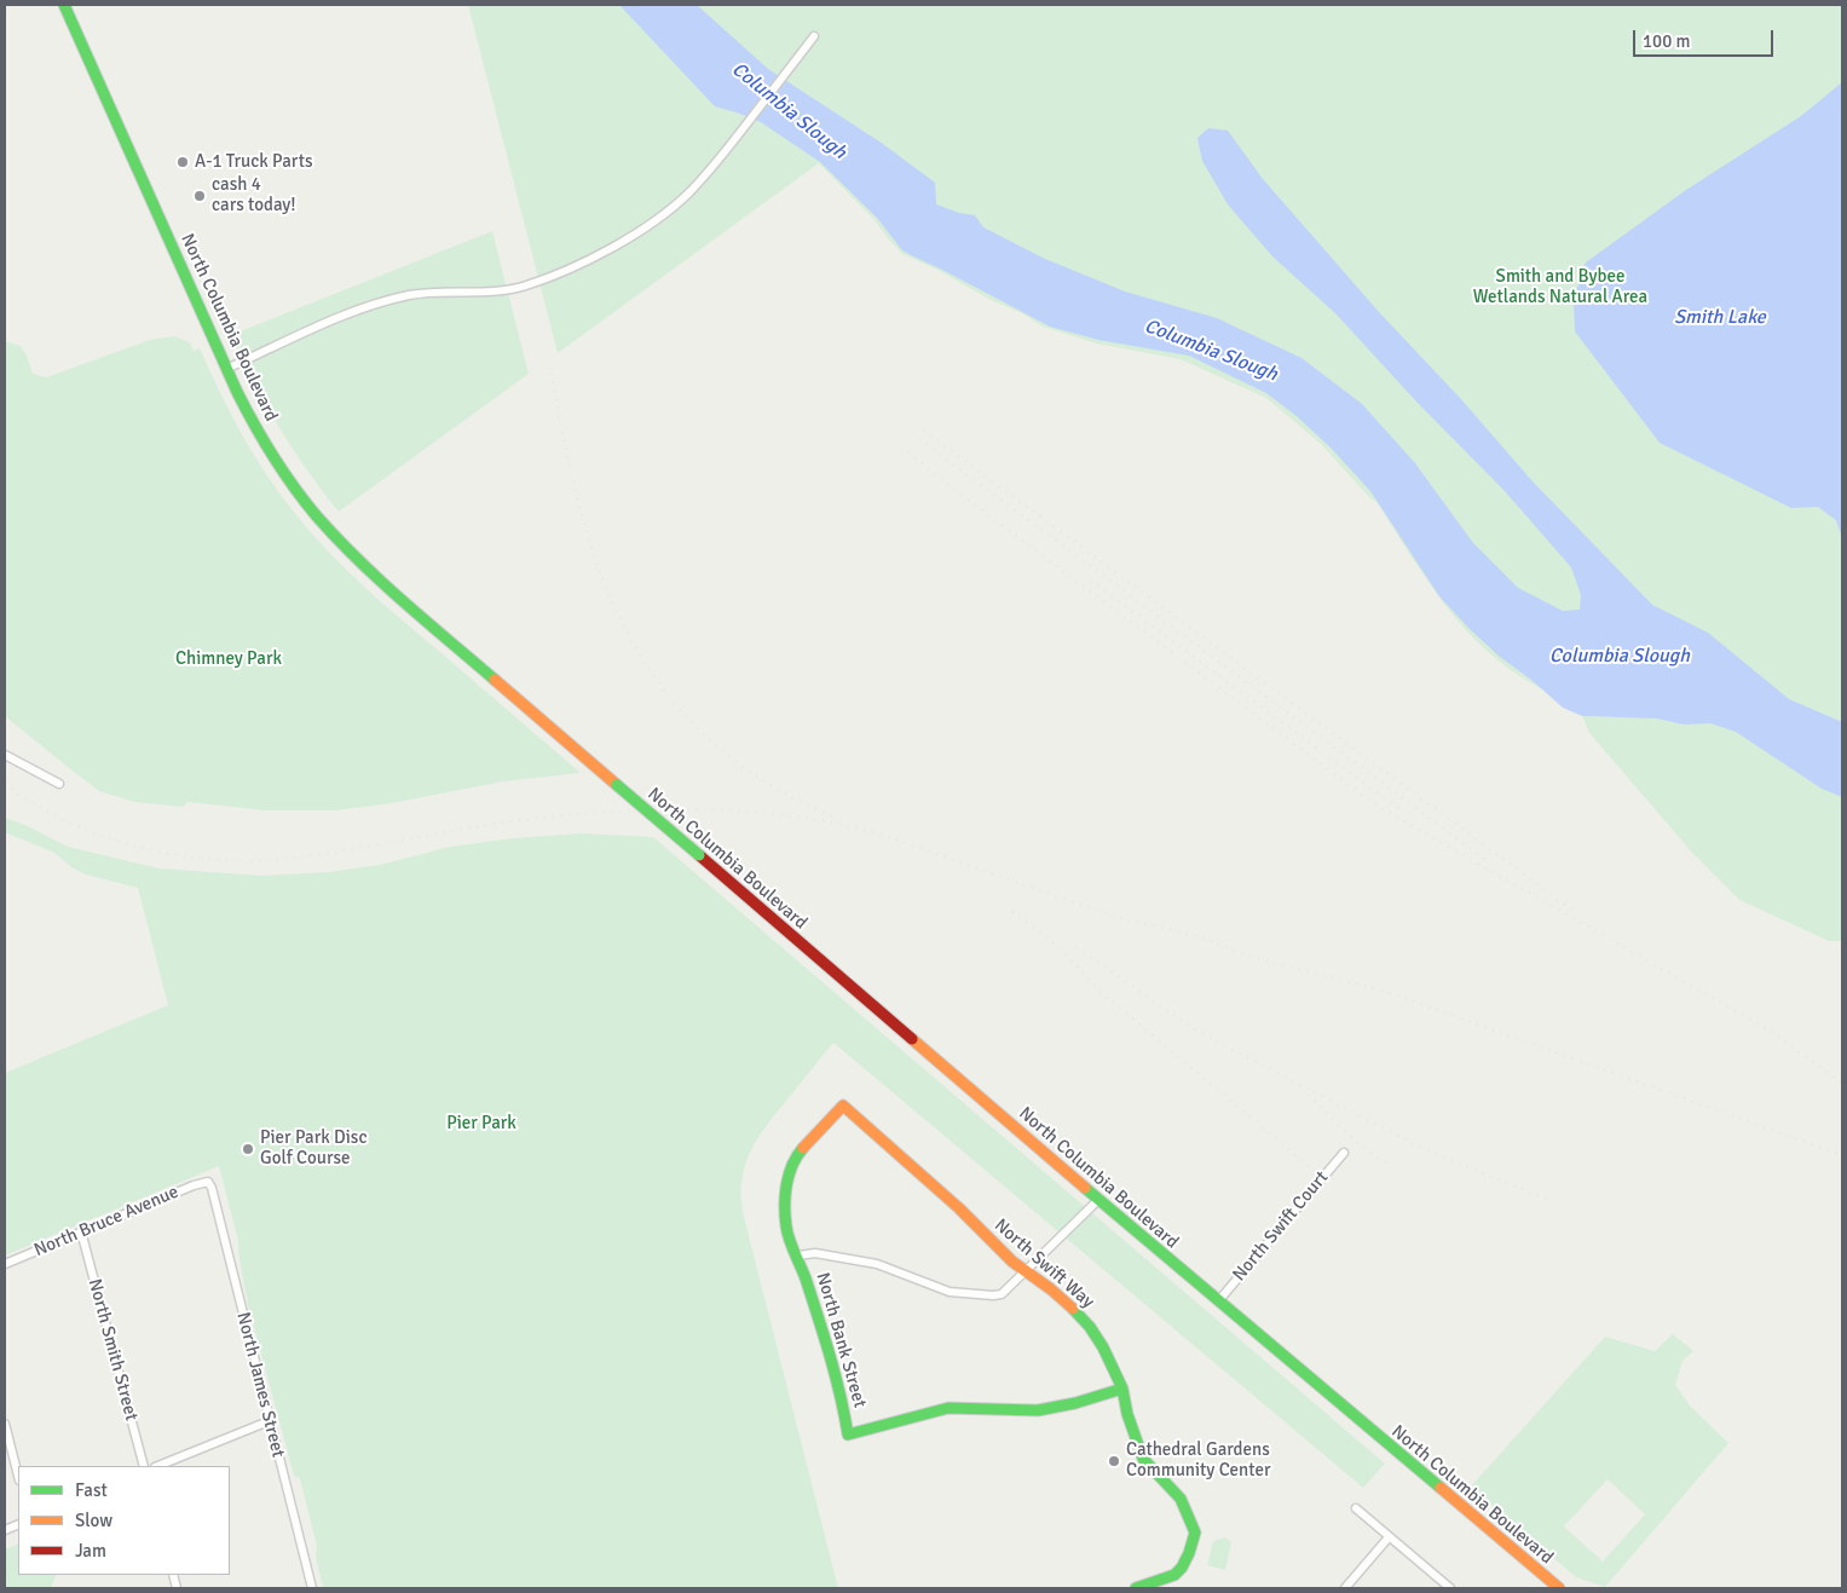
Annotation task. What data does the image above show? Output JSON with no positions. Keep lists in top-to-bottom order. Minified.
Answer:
{"streets":{"main road":["North Columbia Boulevard","North Swift Way","North Bank Street"],"street":["North Bruce Avenue","North Swift Court","North Smith Street","North James Street"]},"crossings":[["North Columbia Boulevard","North Swift Court"],["North Bruce Avenue","North Smith Street"],["North Bruce Avenue","North James Street"],["North Swift Way","North Bank Street"]],"water":["Columbia Slough","Smith Lake"],"parks":["Smith and Bybee Wetlands Natural Area","Chimney Park","Pier Park"],"places":["A-1 Truck Parts","cash 4 cars today!","Pier Park Disc Golf Course","Cathedral Gardens Community Center"],"legend":["Fast","Slow","Jam"],"scale_bar":"100 m"}
